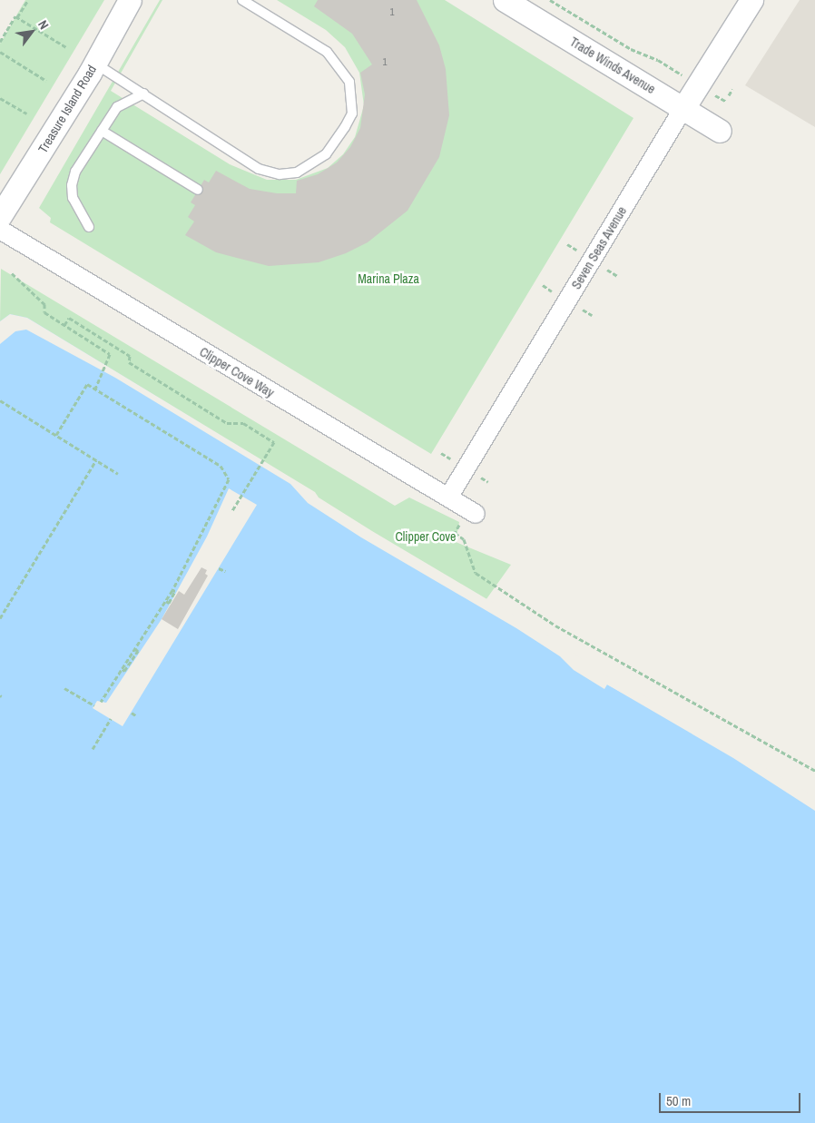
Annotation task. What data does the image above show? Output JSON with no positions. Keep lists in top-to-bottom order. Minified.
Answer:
{"streets":{"street":["Trade Winds Avenue","Treasure Island Road","Seven Seas Avenue","Clipper Cove Way"]},"crossings":[["Trade Winds Avenue","Seven Seas Avenue"],["Seven Seas Avenue","Clipper Cove Way"]],"parks":["Marina Plaza","Clipper Cove"],"house_numbers":["1","1"],"scale_bar":"50 m","north":"top right"}
